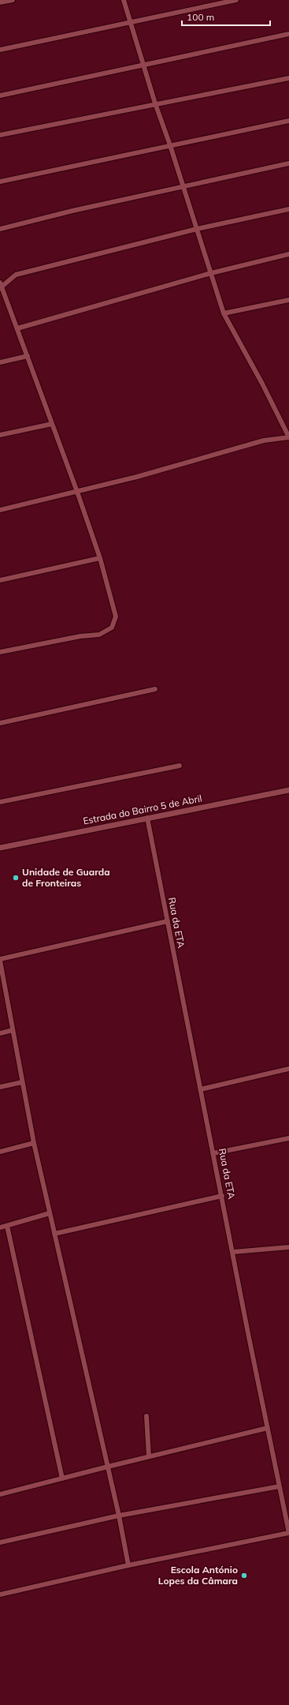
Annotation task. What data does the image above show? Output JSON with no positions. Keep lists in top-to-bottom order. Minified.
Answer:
{"streets":{"street":["Estrada do Bairro 5 de Abril","Rua da ETA"]},"crossings":[["Estrada do Bairro 5 de Abril","Rua da ETA"]],"places":["Unidade de Guarda de Fronteiras","Escola António Lopes da Câmara"],"scale_bar":"100 m"}
